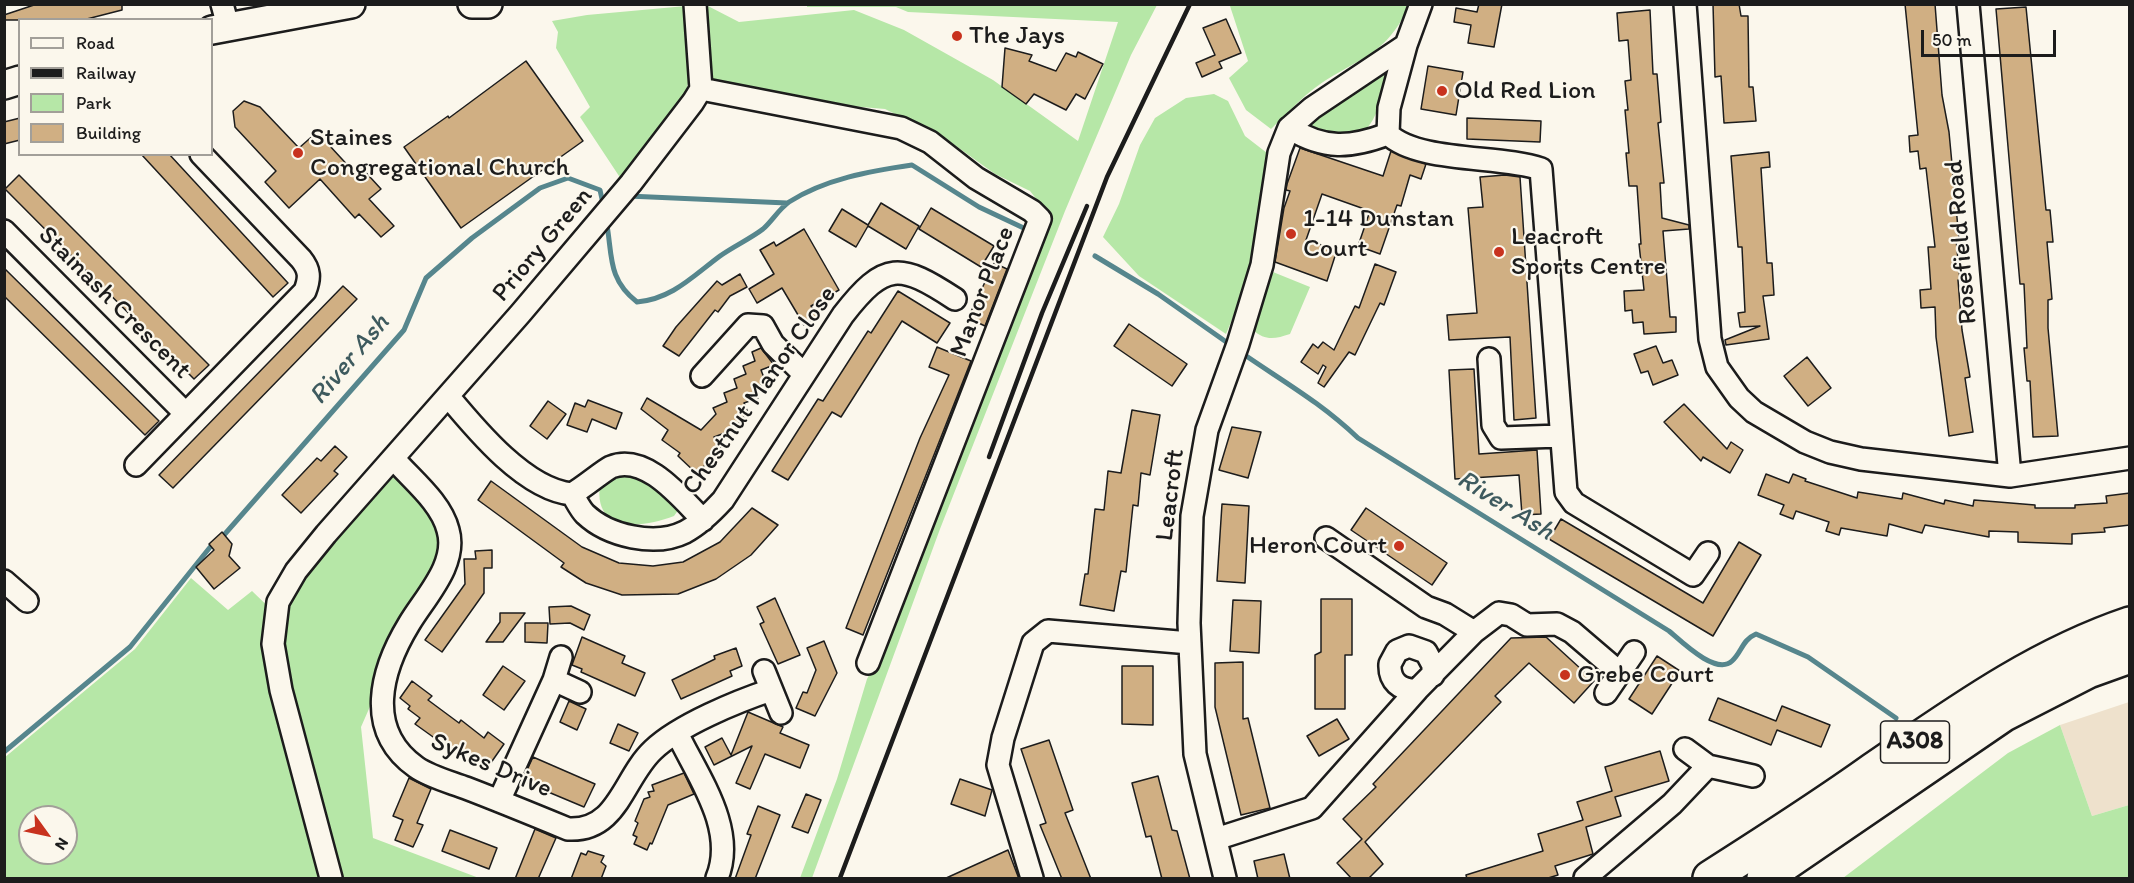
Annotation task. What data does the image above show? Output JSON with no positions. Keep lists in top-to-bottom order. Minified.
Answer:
{"streets":{"highway":["A308"],"street":["Rosefield Road","Priory Green","Manor Place","Stainash Crescent","Chestnut Manor Close","Leacroft","Sykes Drive"]},"crossings":[["Priory Green","Manor Place"],["Priory Green","Sykes Drive"]],"water":["River Ash"],"places":["The Jays","Old Red Lion","Staines Congregational Church","1-14 Dunstan Court","Leacroft Sports Centre","Heron Court","Grebe Court"],"legend":["Road","Railway","Park","Building"],"scale_bar":"50 m","north":"bottom right"}
